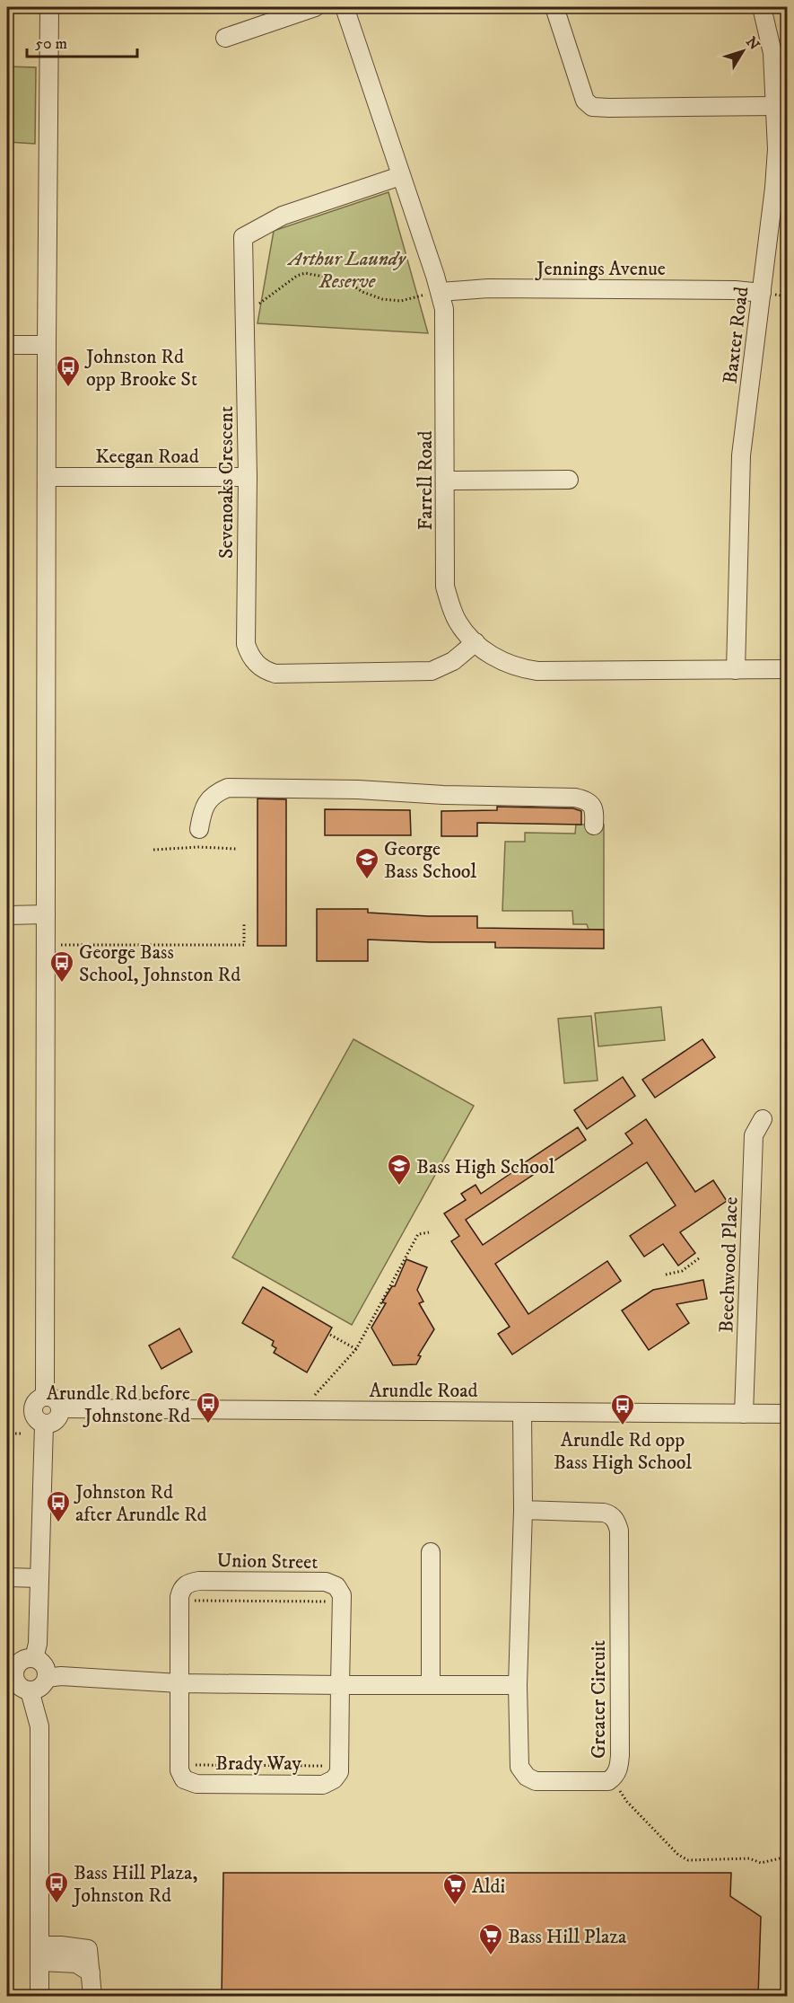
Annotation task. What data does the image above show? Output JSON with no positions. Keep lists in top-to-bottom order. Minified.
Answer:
{"streets":{"street":["Jennings Avenue","Baxter Road","Keegan Road","Farrell Road","Sevenoaks Crescent","Beechwood Place","Arundle Road","Union Street","Greater Circuit","Brady Way"]},"crossings":[["Jennings Avenue","Baxter Road"],["Jennings Avenue","Farrell Road"],["Baxter Road","Farrell Road"],["Keegan Road","Sevenoaks Crescent"],["Farrell Road","Sevenoaks Crescent"],["Beechwood Place","Arundle Road"],["Arundle Road","Greater Circuit"]],"parks":["Arthur Laundy Reserve"],"places":{"bus stop":["Johnston Rd opp Brooke St","George Bass School, Johnston Rd","Arundle Rd before Johnstone Rd","Arundle Rd opp Bass High School","Johnston Rd after Arundle Rd","Bass Hill Plaza, Johnston Rd"],"school or university":["George Bass School","Bass High School"],"supermarket":["Aldi","Bass Hill Plaza"]},"scale_bar":"50 m","north":"top right"}
